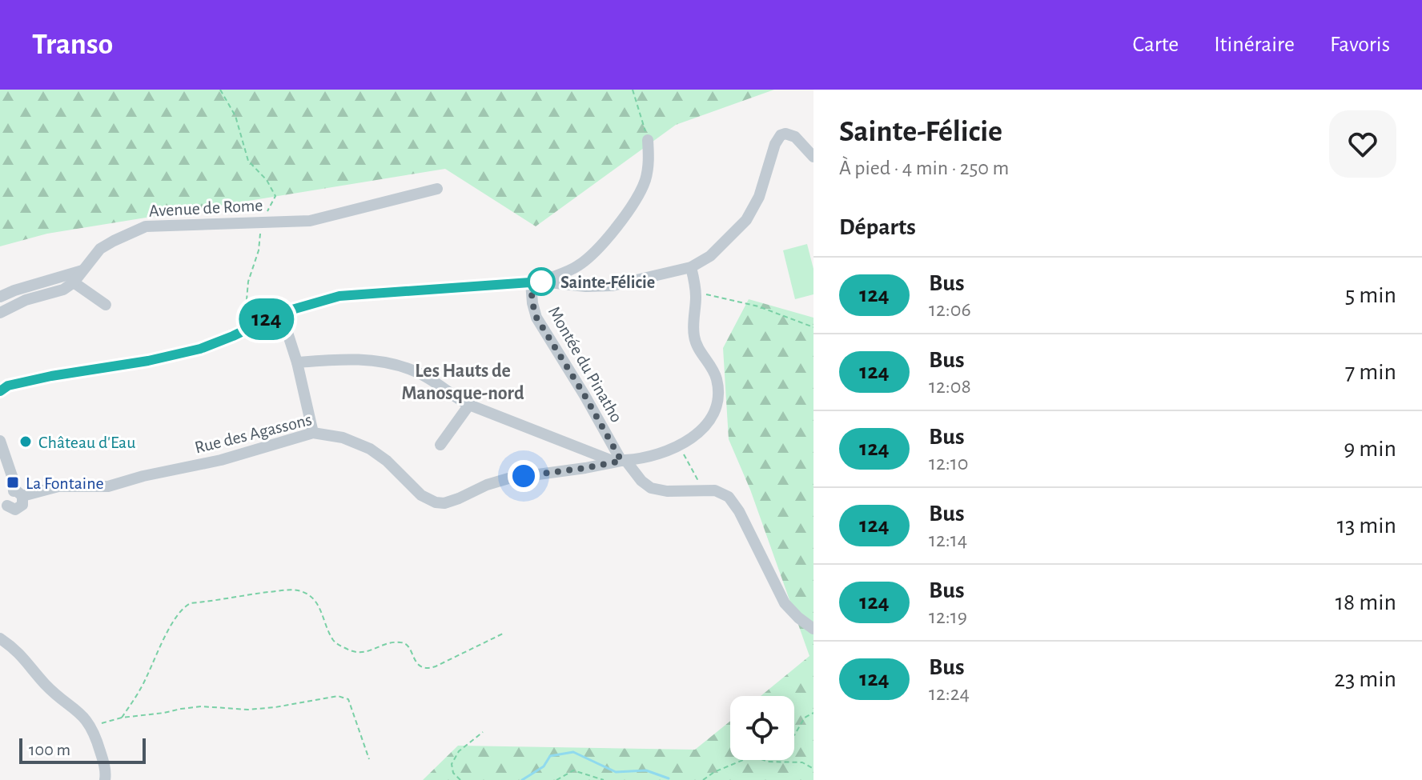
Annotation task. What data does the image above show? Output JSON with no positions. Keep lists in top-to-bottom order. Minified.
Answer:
{"streets":{"street":["Avenue de Rome","Montée du Pinatho","Rue des Agassons"]},"crossings":[["Montée du Pinatho","Rue des Agassons"]],"districts":["Les Hauts de Manosque-nord"],"places":{"other":["Sainte-Félicie","Château d'Eau"],"transit":["La Fontaine"]},"lines":["bus line 124"],"scale_bar":"100 m","page":{"header":"Transo","nav":["Carte","Itinéraire","Favoris"],"on_map":"124","heading":[["Sainte-Félicie","À pied · 4 min · 250 m"],"Départs"],"list":[{"mark":"124","name":"Bus","note":"12:06","value":"5 min"},{"mark":"124","name":"Bus","note":"12:08","value":"7 min"},{"mark":"124","name":"Bus","note":"12:10","value":"9 min"},{"mark":"124","name":"Bus","note":"12:14","value":"13 min"},{"mark":"124","name":"Bus","note":"12:19","value":"18 min"},{"mark":"124","name":"Bus","note":"12:24","value":"23 min"}],"scale":"100 m"}}
